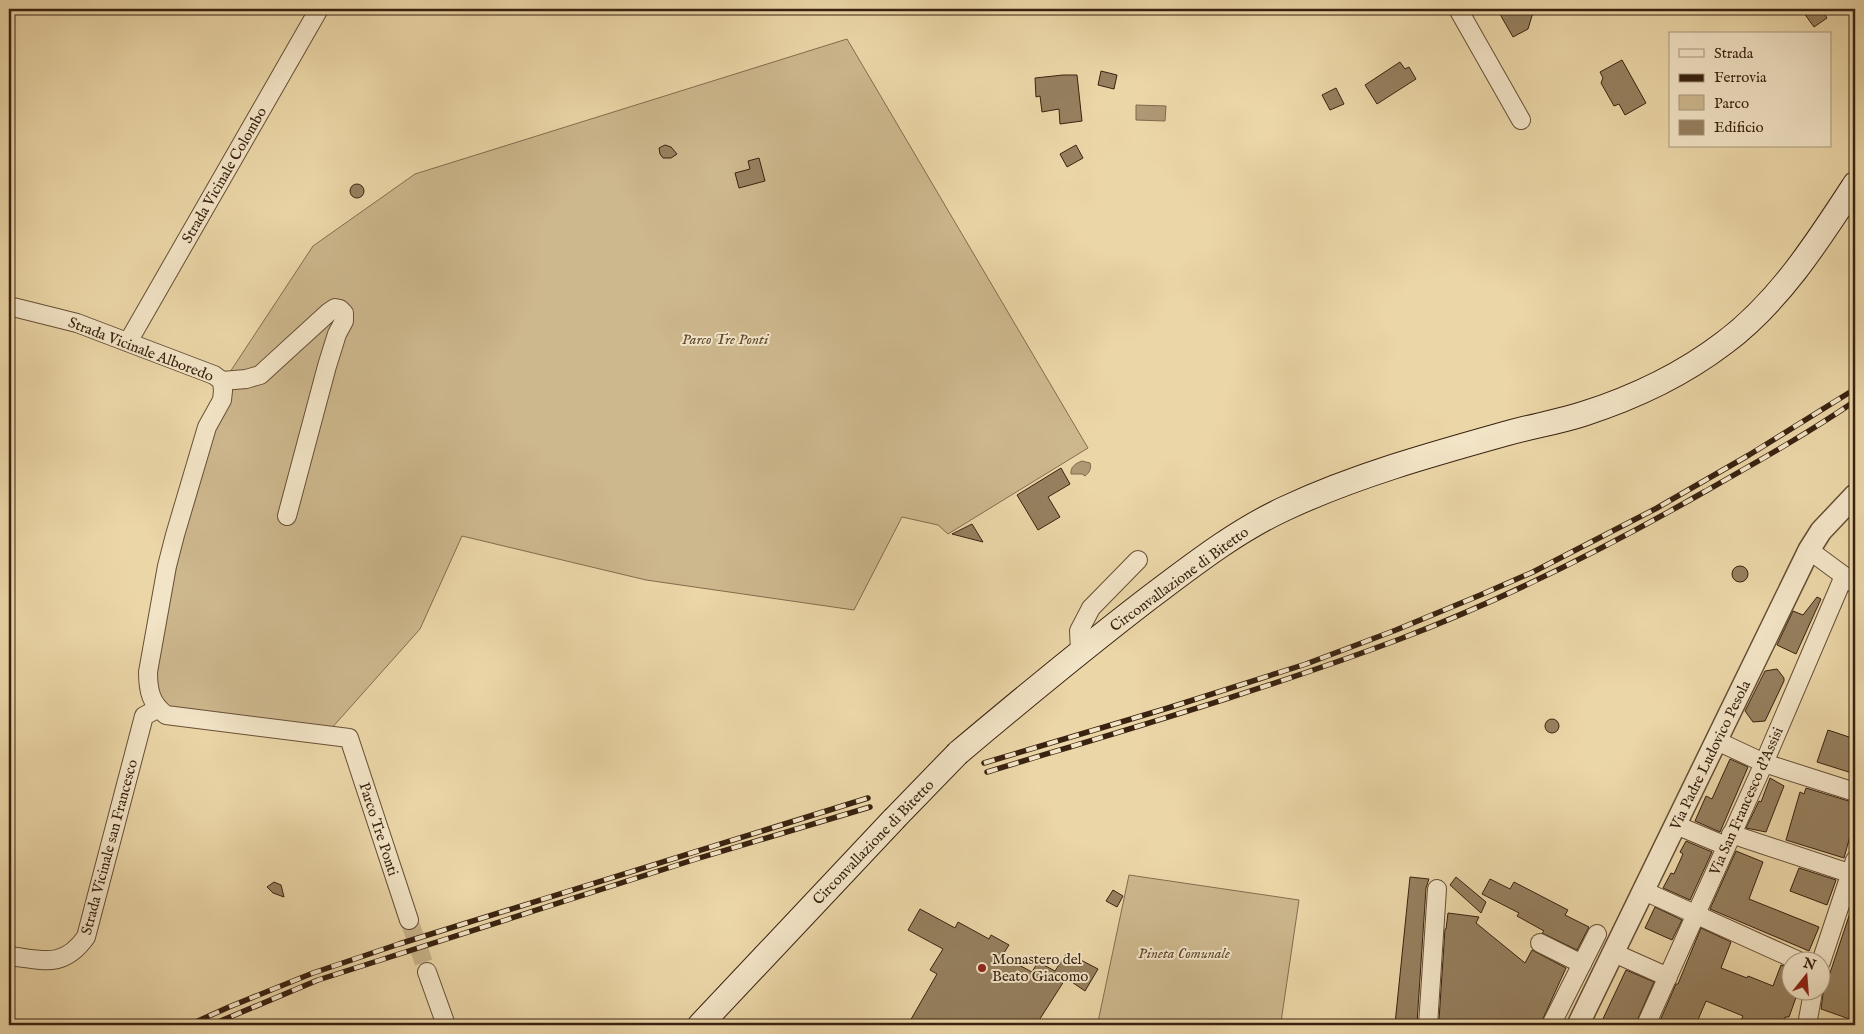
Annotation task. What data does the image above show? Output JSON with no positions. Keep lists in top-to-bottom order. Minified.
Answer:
{"streets":{"main road":["Circonvallazione di Bitetto"],"street":["Strada Vicinale Colombo","Strada Vicinale Alboredo","Via Padre Ludovico Pesola","Via San Francesco d'Assisi","Parco Tre Ponti","Strada Vicinale san Francesco"]},"crossings":[["Strada Vicinale Colombo","Strada Vicinale Alboredo"],["Strada Vicinale Alboredo","Parco Tre Ponti"],["Strada Vicinale Alboredo","Strada Vicinale san Francesco"],["Parco Tre Ponti","Strada Vicinale san Francesco"]],"parks":["Parco Tre Ponti","Pineta Comunale"],"places":["Monastero del Beato Giacomo"],"legend":["Strada","Ferrovia","Parco","Edificio"],"north":"top"}
